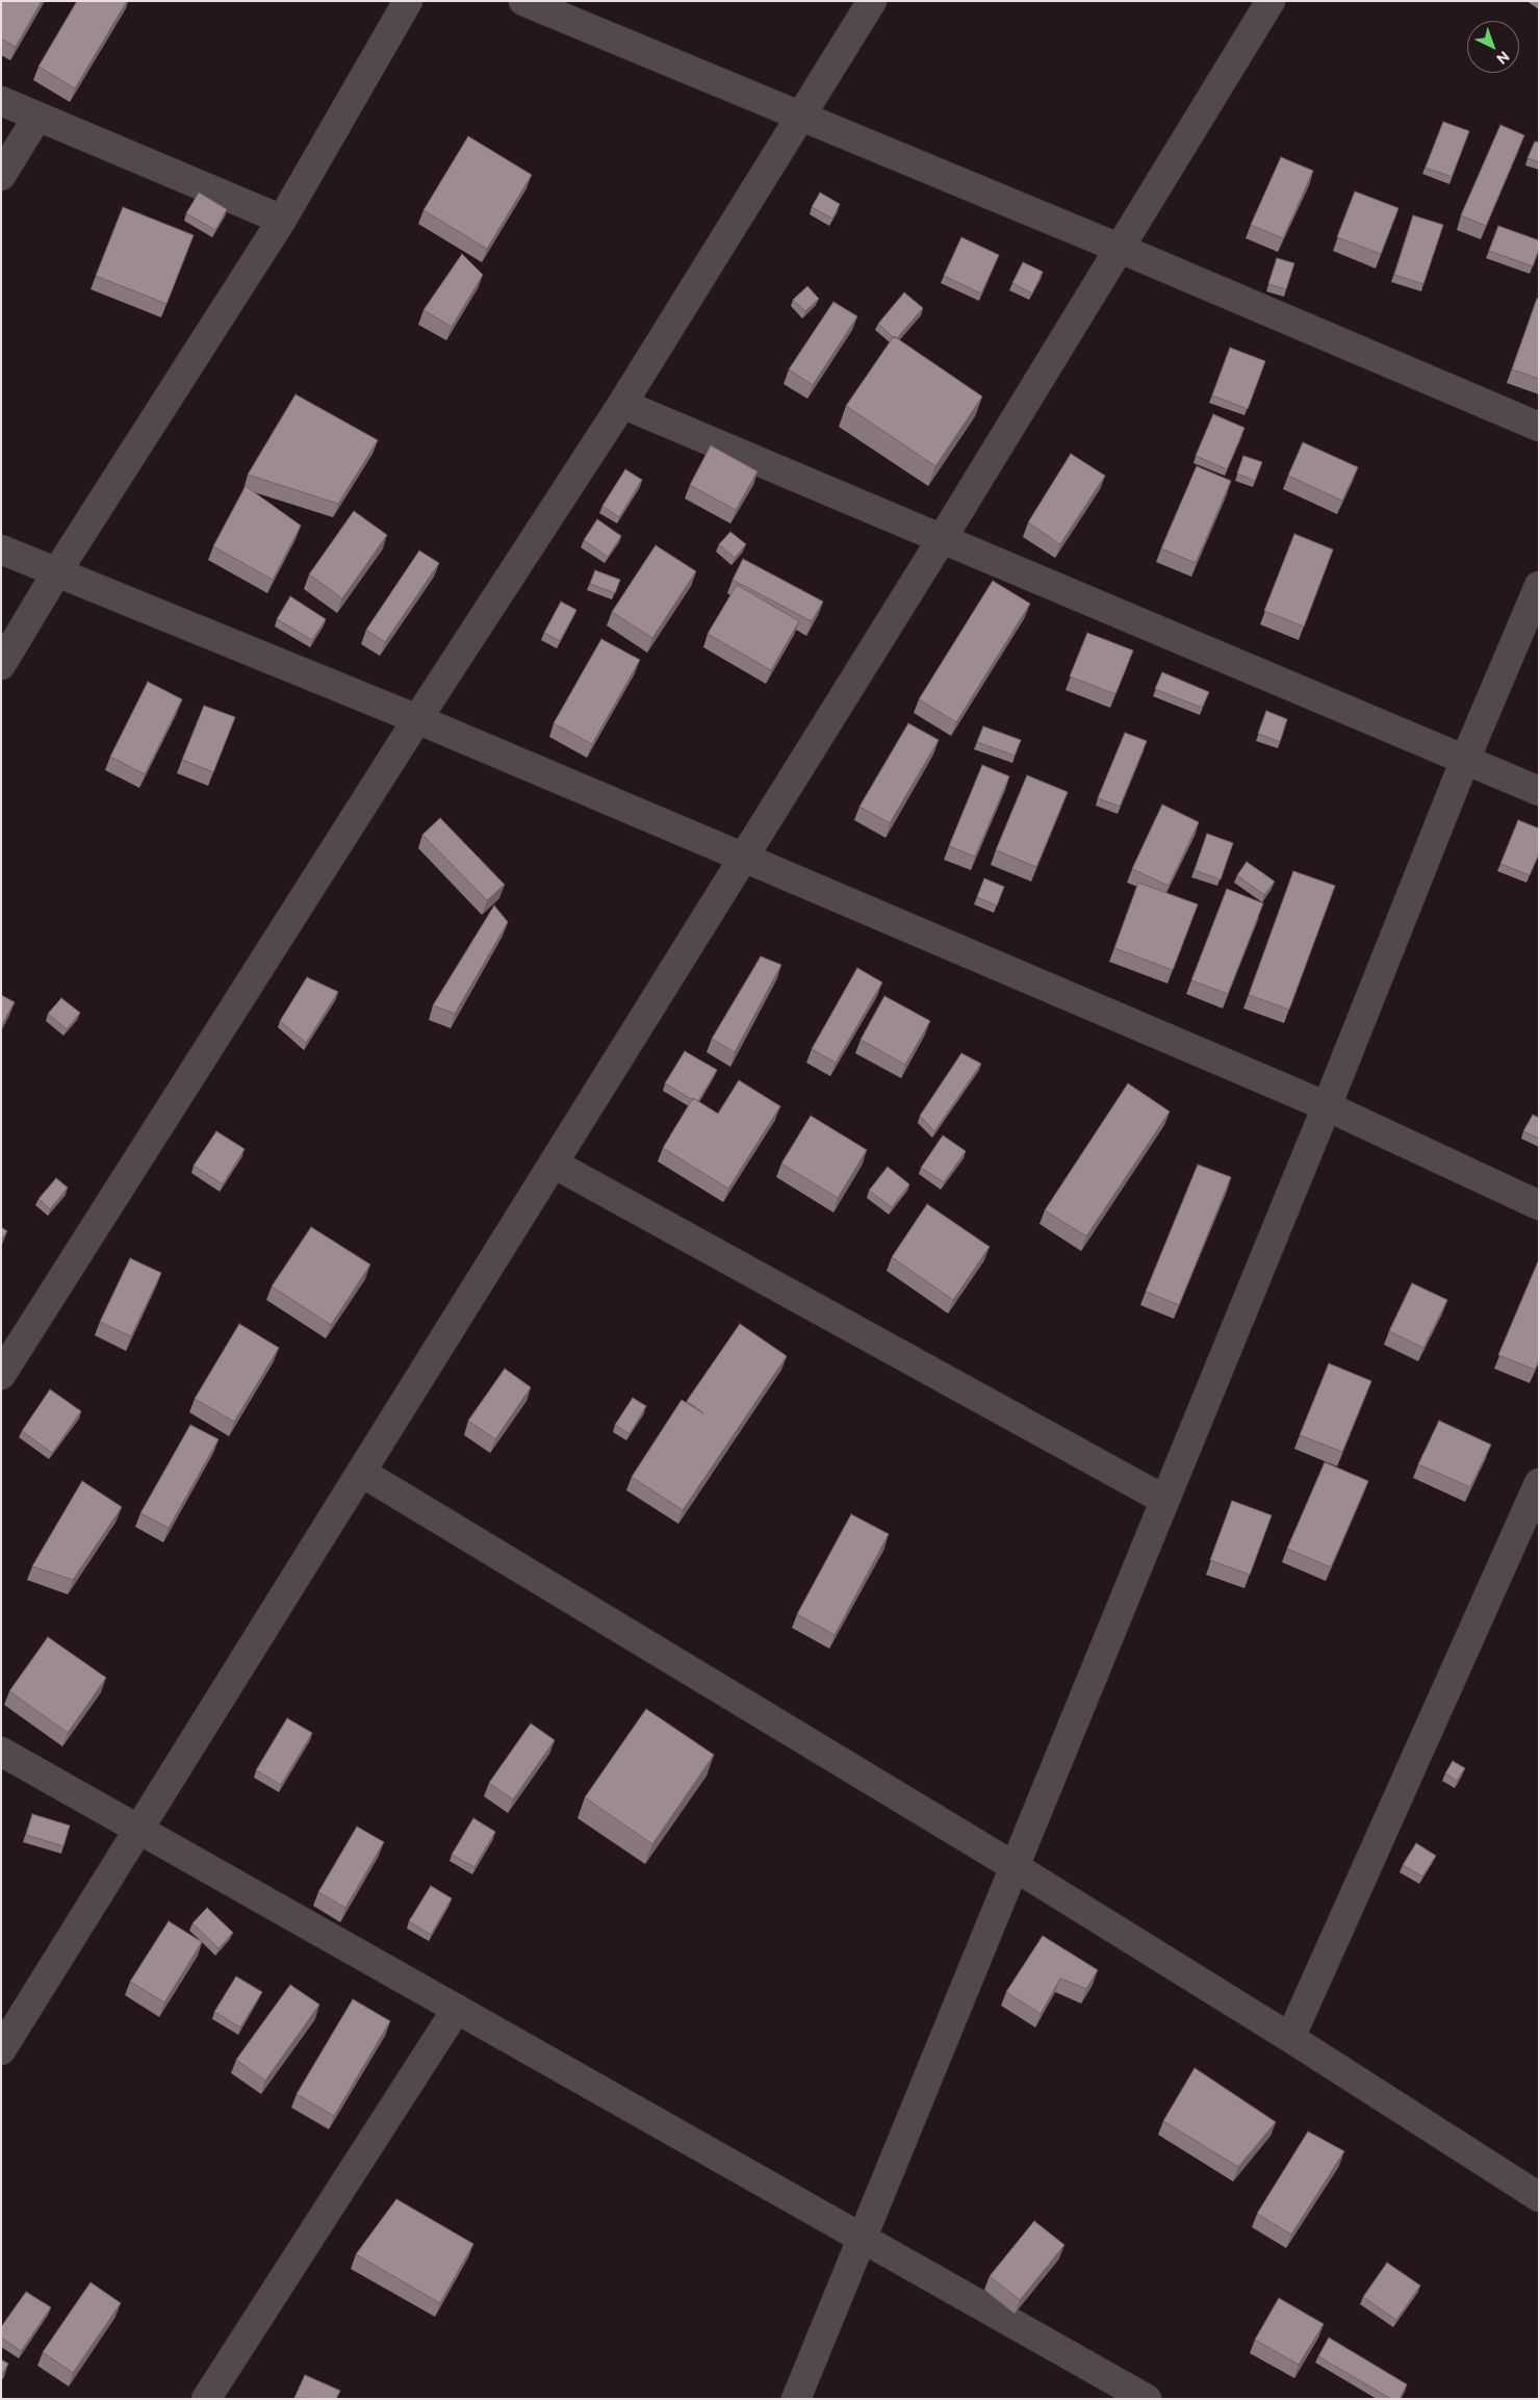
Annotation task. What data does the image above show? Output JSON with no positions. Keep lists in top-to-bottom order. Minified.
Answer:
{"north":"bottom right"}
